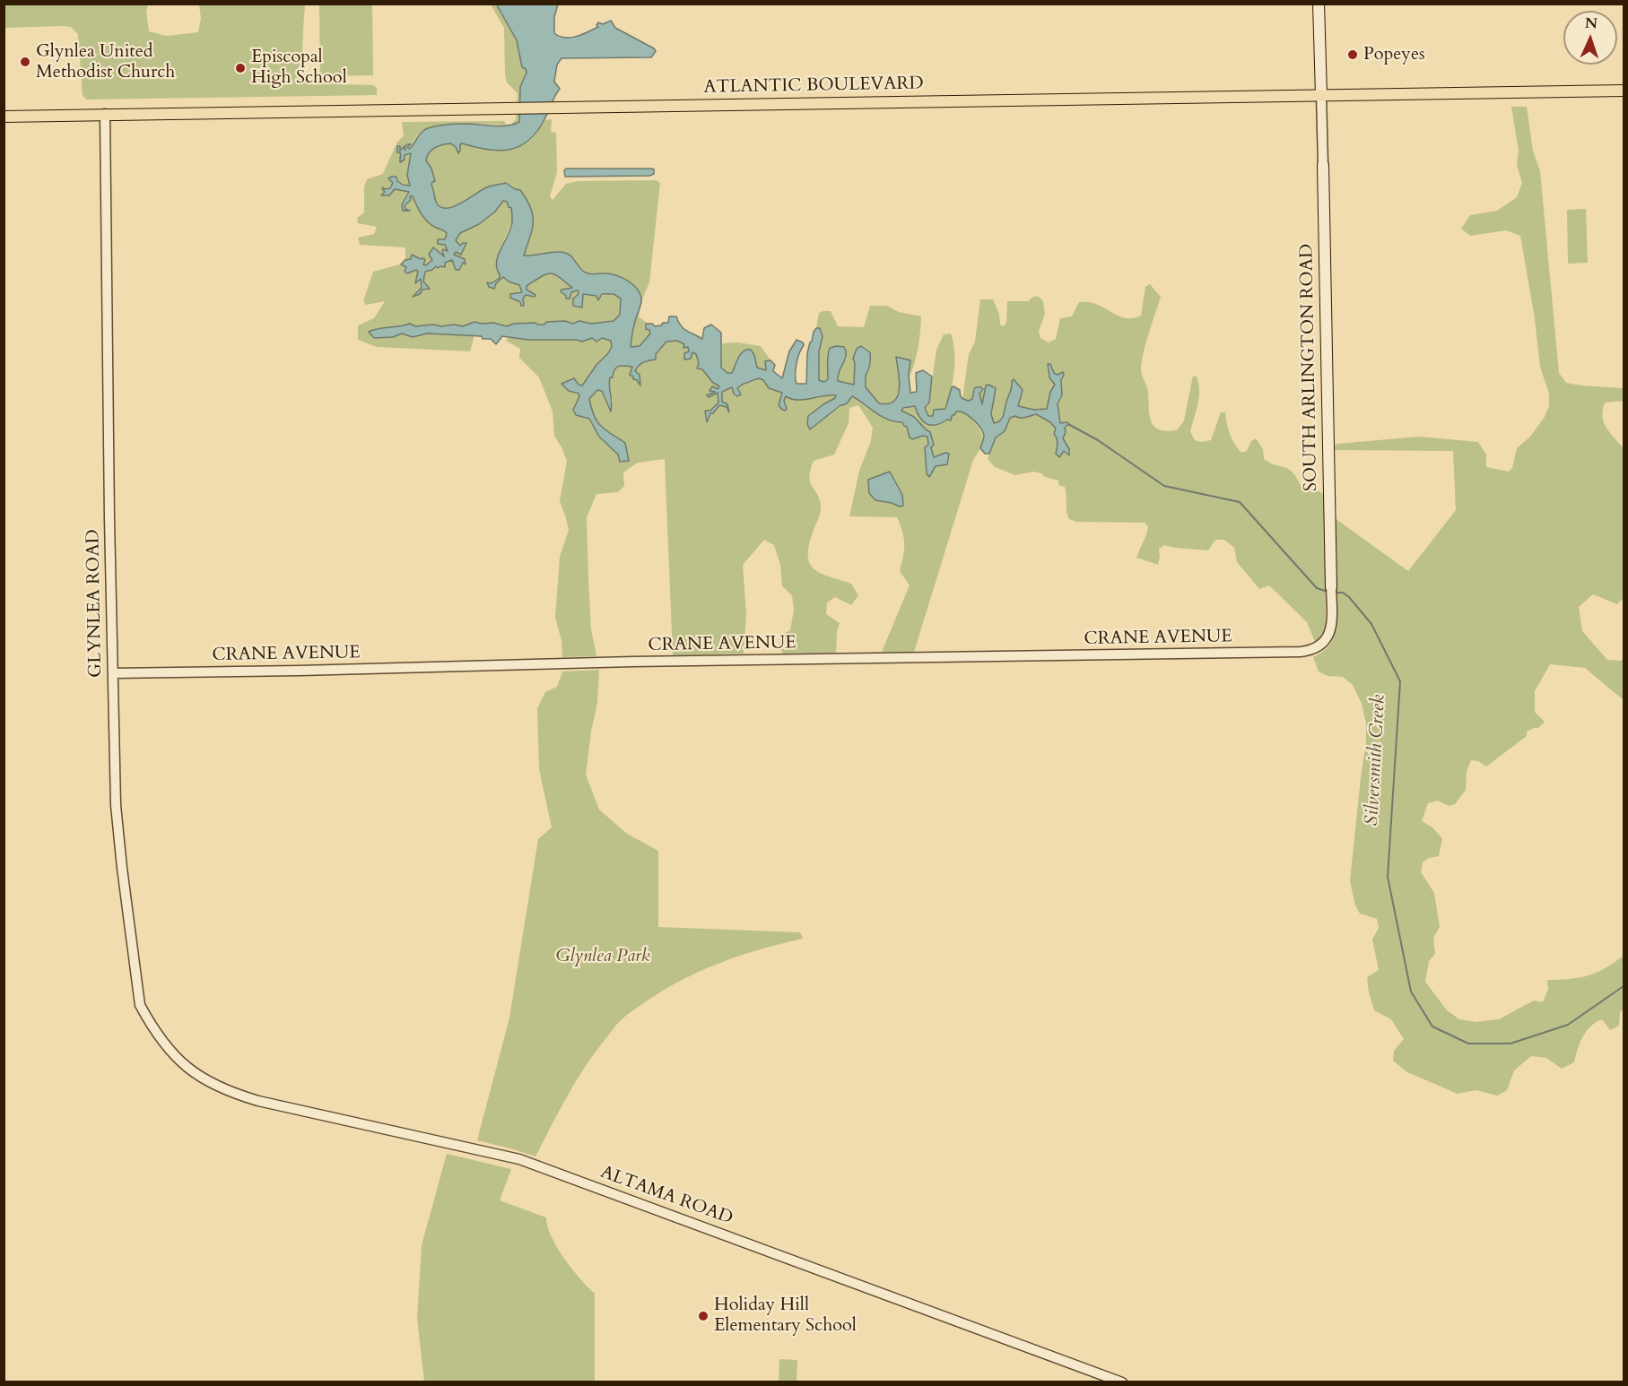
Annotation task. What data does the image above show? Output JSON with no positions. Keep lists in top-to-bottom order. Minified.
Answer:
{"streets":{"main road":["ATLANTIC BOULEVARD","SOUTH ARLINGTON ROAD"],"street":["GLYNLEA ROAD","CRANE AVENUE","ALTAMA ROAD"]},"crossings":[["ATLANTIC BOULEVARD","SOUTH ARLINGTON ROAD"],["ATLANTIC BOULEVARD","GLYNLEA ROAD"],["SOUTH ARLINGTON ROAD","CRANE AVENUE"],["GLYNLEA ROAD","CRANE AVENUE"],["GLYNLEA ROAD","ALTAMA ROAD"]],"water":["Silversmith Creek"],"parks":["Glynlea Park"],"places":["Popeyes","Glynlea United Methodist Church","Episcopal High School","Holiday Hill Elementary School"],"north":"top"}
